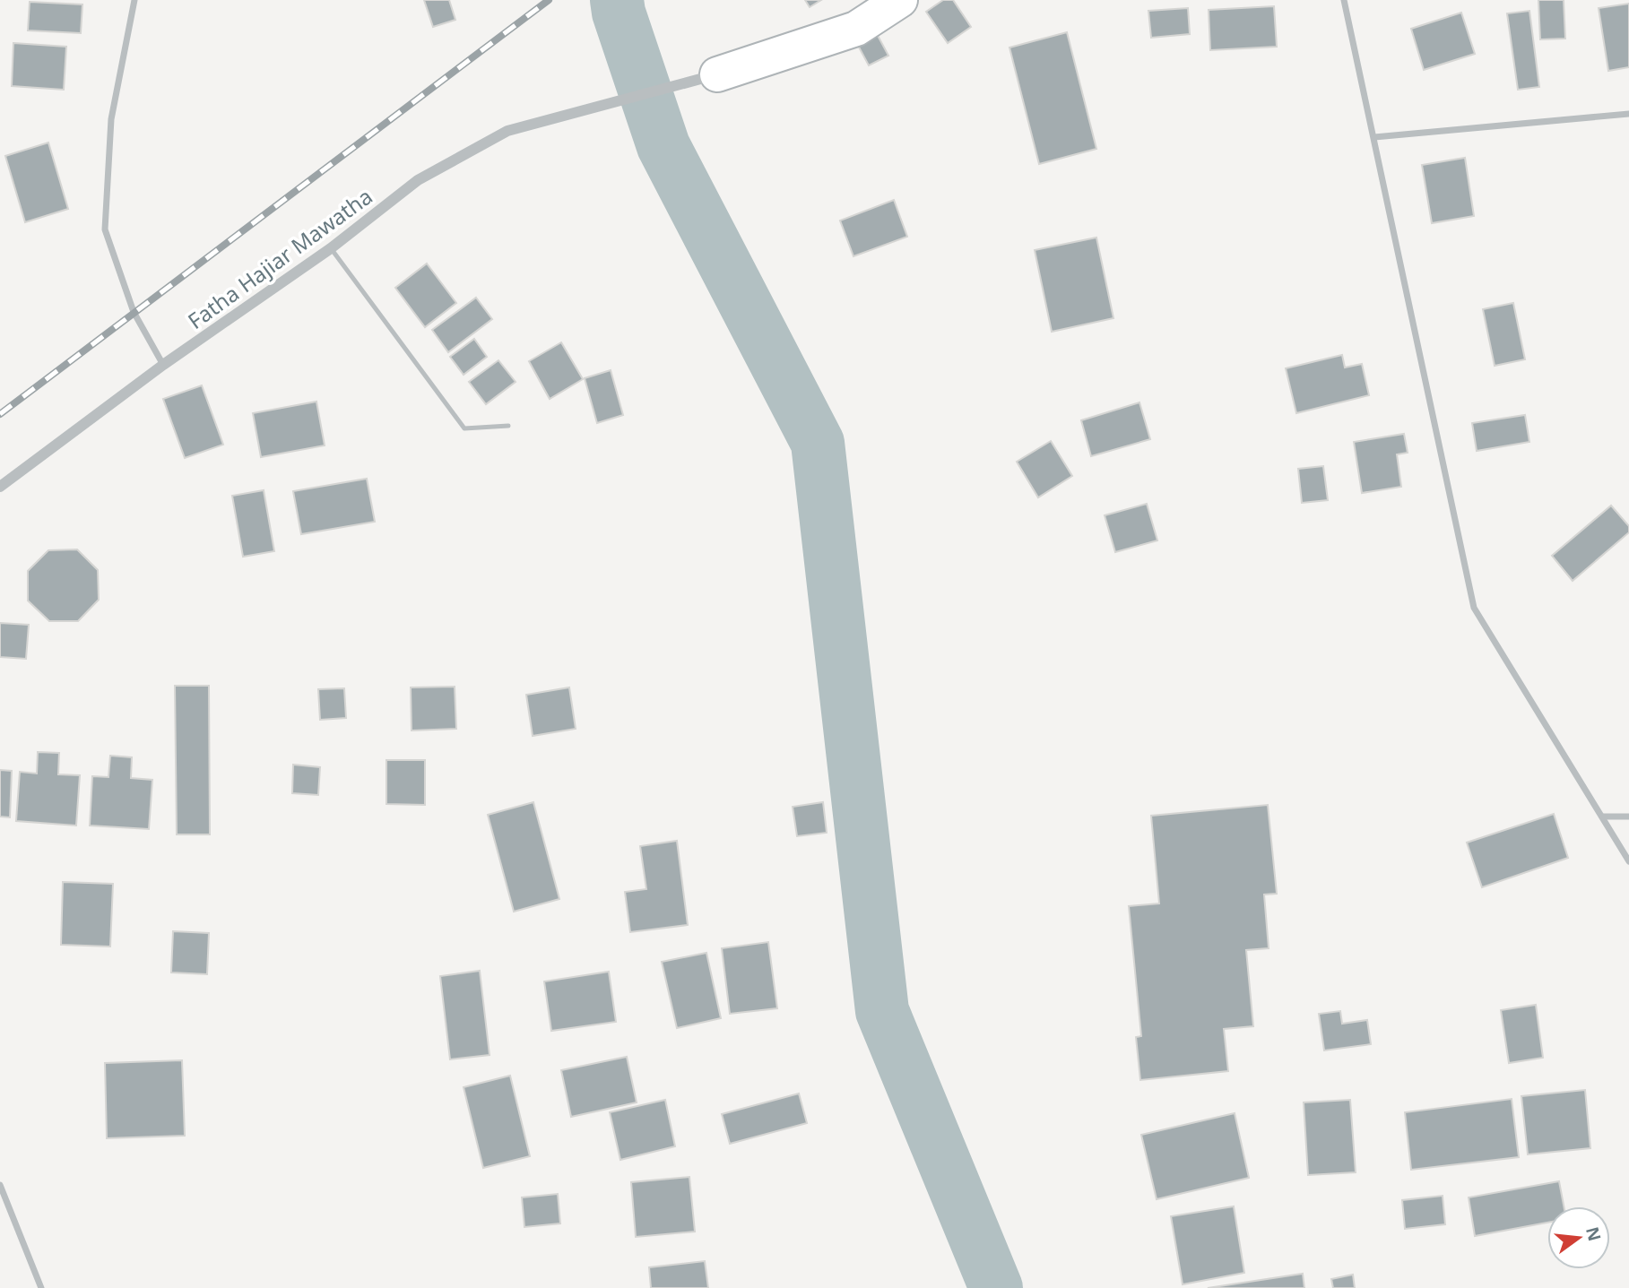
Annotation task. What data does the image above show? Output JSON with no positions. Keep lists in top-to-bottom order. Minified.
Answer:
{"streets":{"street":["Fatha Hajiar Mawatha"]},"north":"right"}
